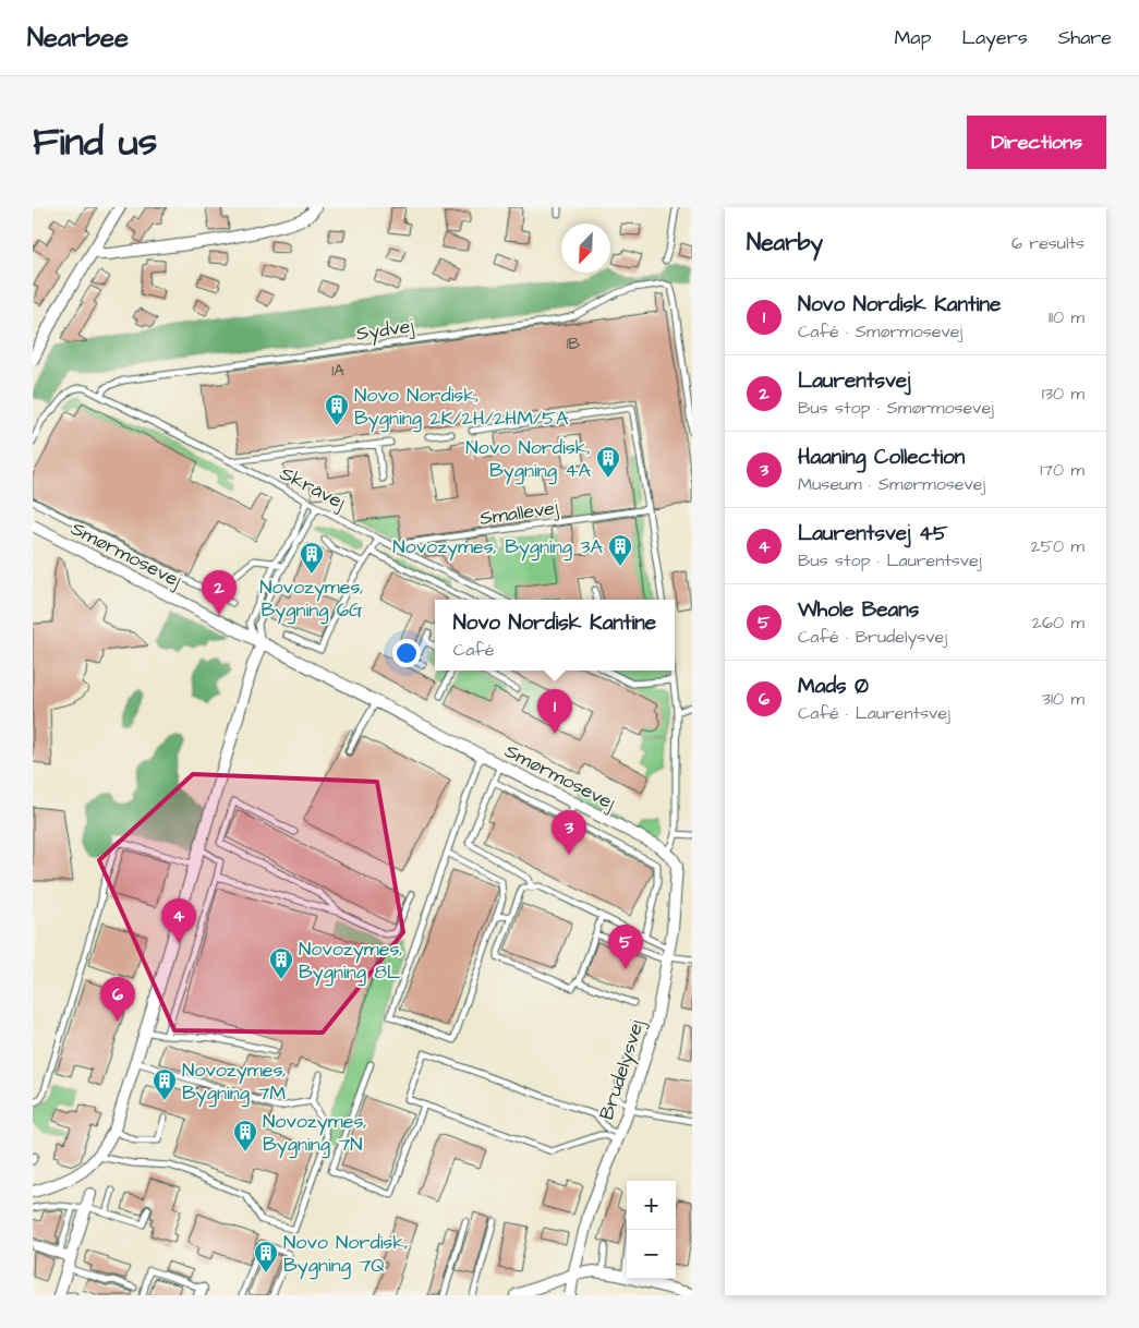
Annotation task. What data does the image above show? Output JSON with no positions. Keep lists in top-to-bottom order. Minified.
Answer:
{"streets":{"street":["Smørmosevej","Brudelysvej"],"lane":["Sydvej","Skråvej","Smallevej"]},"crossings":[["Sydvej","Skråvej"],["Skråvej","Smallevej"],["Smørmosevej","Brudelysvej"]],"places":{"building":["Novo Nordisk, Bygning 2K/2H/2HM/5A","Novo Nordisk, Bygning 4A","Novozymes, Bygning 3A","Novozymes, Bygning 6G","Novozymes, Bygning 8L","Novozymes, Bygning 7M","Novozymes, Bygning 7N","Novo Nordisk, Bygning 7Q"]},"house_numbers":["1B","1A"],"north":"bottom left","page":{"header":"Nearbee","nav":["Map","Layers","Share"],"title":"Find us","buttons":"Directions","heading":["Nearby","6 results"],"list":[{"mark":"1","name":"Novo Nordisk Kantine","note":"Café · Smørmosevej","value":"110 m"},{"mark":"2","name":"Laurentsvej","note":"Bus stop · Smørmosevej","value":"130 m"},{"mark":"3","name":"Haaning Collection","note":"Museum · Smørmosevej","value":"170 m"},{"mark":"4","name":"Laurentsvej 45","note":"Bus stop · Laurentsvej","value":"250 m"},{"mark":"5","name":"Whole Beans","note":"Café · Brudelysvej","value":"260 m"},{"mark":"6","name":"Mads Ø","note":"Café · Laurentsvej","value":"310 m"}],"pins":["2","1","3","4","5","6"],"popup":["Novo Nordisk Kantine","Café"],"map_buttons":["+","−"]}}
